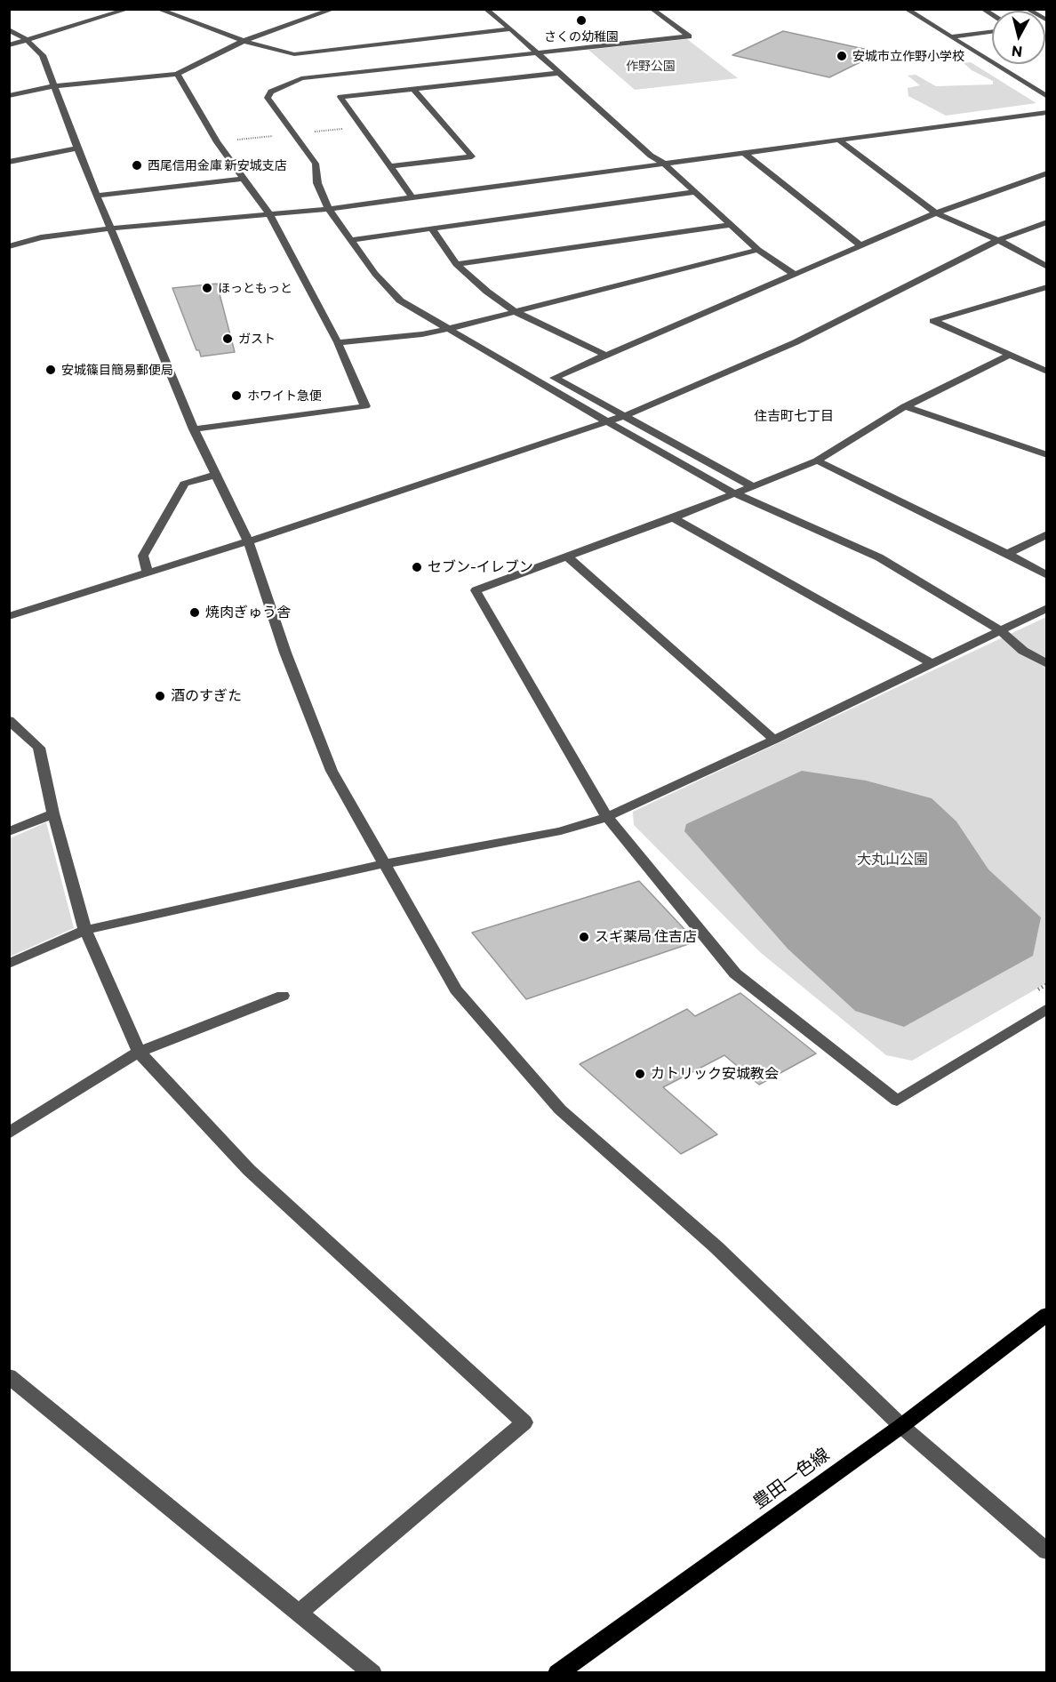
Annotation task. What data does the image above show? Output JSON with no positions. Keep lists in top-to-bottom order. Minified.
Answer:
{"streets":{"main road":["豊田一色線"]},"districts":["住吉町七丁目"],"parks":["作野公園","大丸山公園"],"places":["さくの幼稚園","安城市立作野小学校","西尾信用金庫 新安城支店","ほっともっと","ガスト","安城篠目簡易郵便局","ホワイト急便","セブン-イレブン","焼肉ぎゅう舎","酒のすぎた","スギ薬局 住吉店","カトリック安城教会"],"north":"bottom"}
